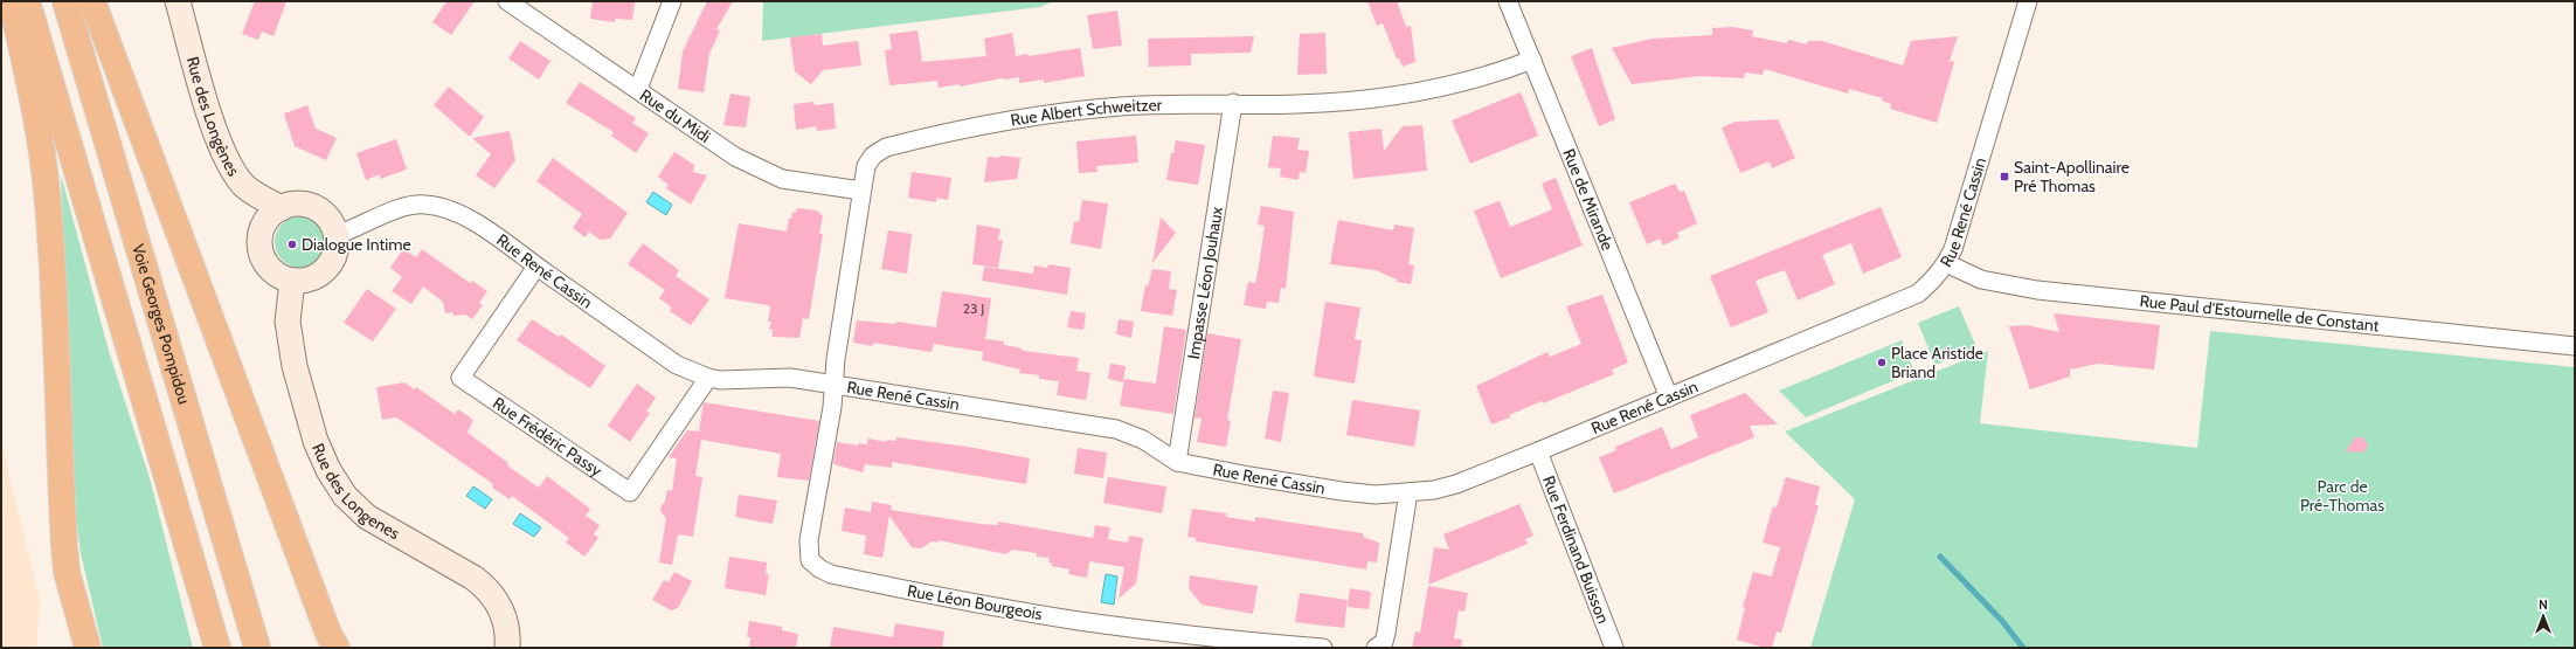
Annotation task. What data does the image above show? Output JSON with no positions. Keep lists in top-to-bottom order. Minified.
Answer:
{"streets":{"highway":["Voie Georges Pompidou"],"main road":["Rue des Longènes","Rue des Longenes"],"street":["Rue Albert Schweitzer","Rue du Midi","Rue de Mirande","Rue René Cassin","Impasse Léon Jouhaux","Rue Paul d'Estournelle de Constant","Rue Frédéric Passy","Rue Ferdinand Buisson","Rue Léon Bourgeois"]},"crossings":[["Rue Albert Schweitzer","Rue du Midi"],["Rue Albert Schweitzer","Rue de Mirande"],["Rue Albert Schweitzer","Rue René Cassin"],["Rue Albert Schweitzer","Impasse Léon Jouhaux"],["Rue Albert Schweitzer","Rue Léon Bourgeois"],["Rue des Longènes","Rue René Cassin"],["Rue des Longènes","Rue des Longenes"],["Rue de Mirande","Rue René Cassin"],["Rue René Cassin","Impasse Léon Jouhaux"],["Rue René Cassin","Rue Paul d'Estournelle de Constant"],["Rue René Cassin","Rue Frédéric Passy"],["Rue René Cassin","Rue des Longenes"],["Rue René Cassin","Rue Ferdinand Buisson"],["Rue René Cassin","Rue Léon Bourgeois"]],"parks":["Parc de Pré-Thomas"],"places":{"transit":["Saint-Apollinaire Pré Thomas"],"other":["Dialogue Intime","Place Aristide Briand"]},"house_numbers":["23 J"],"north":"top"}
